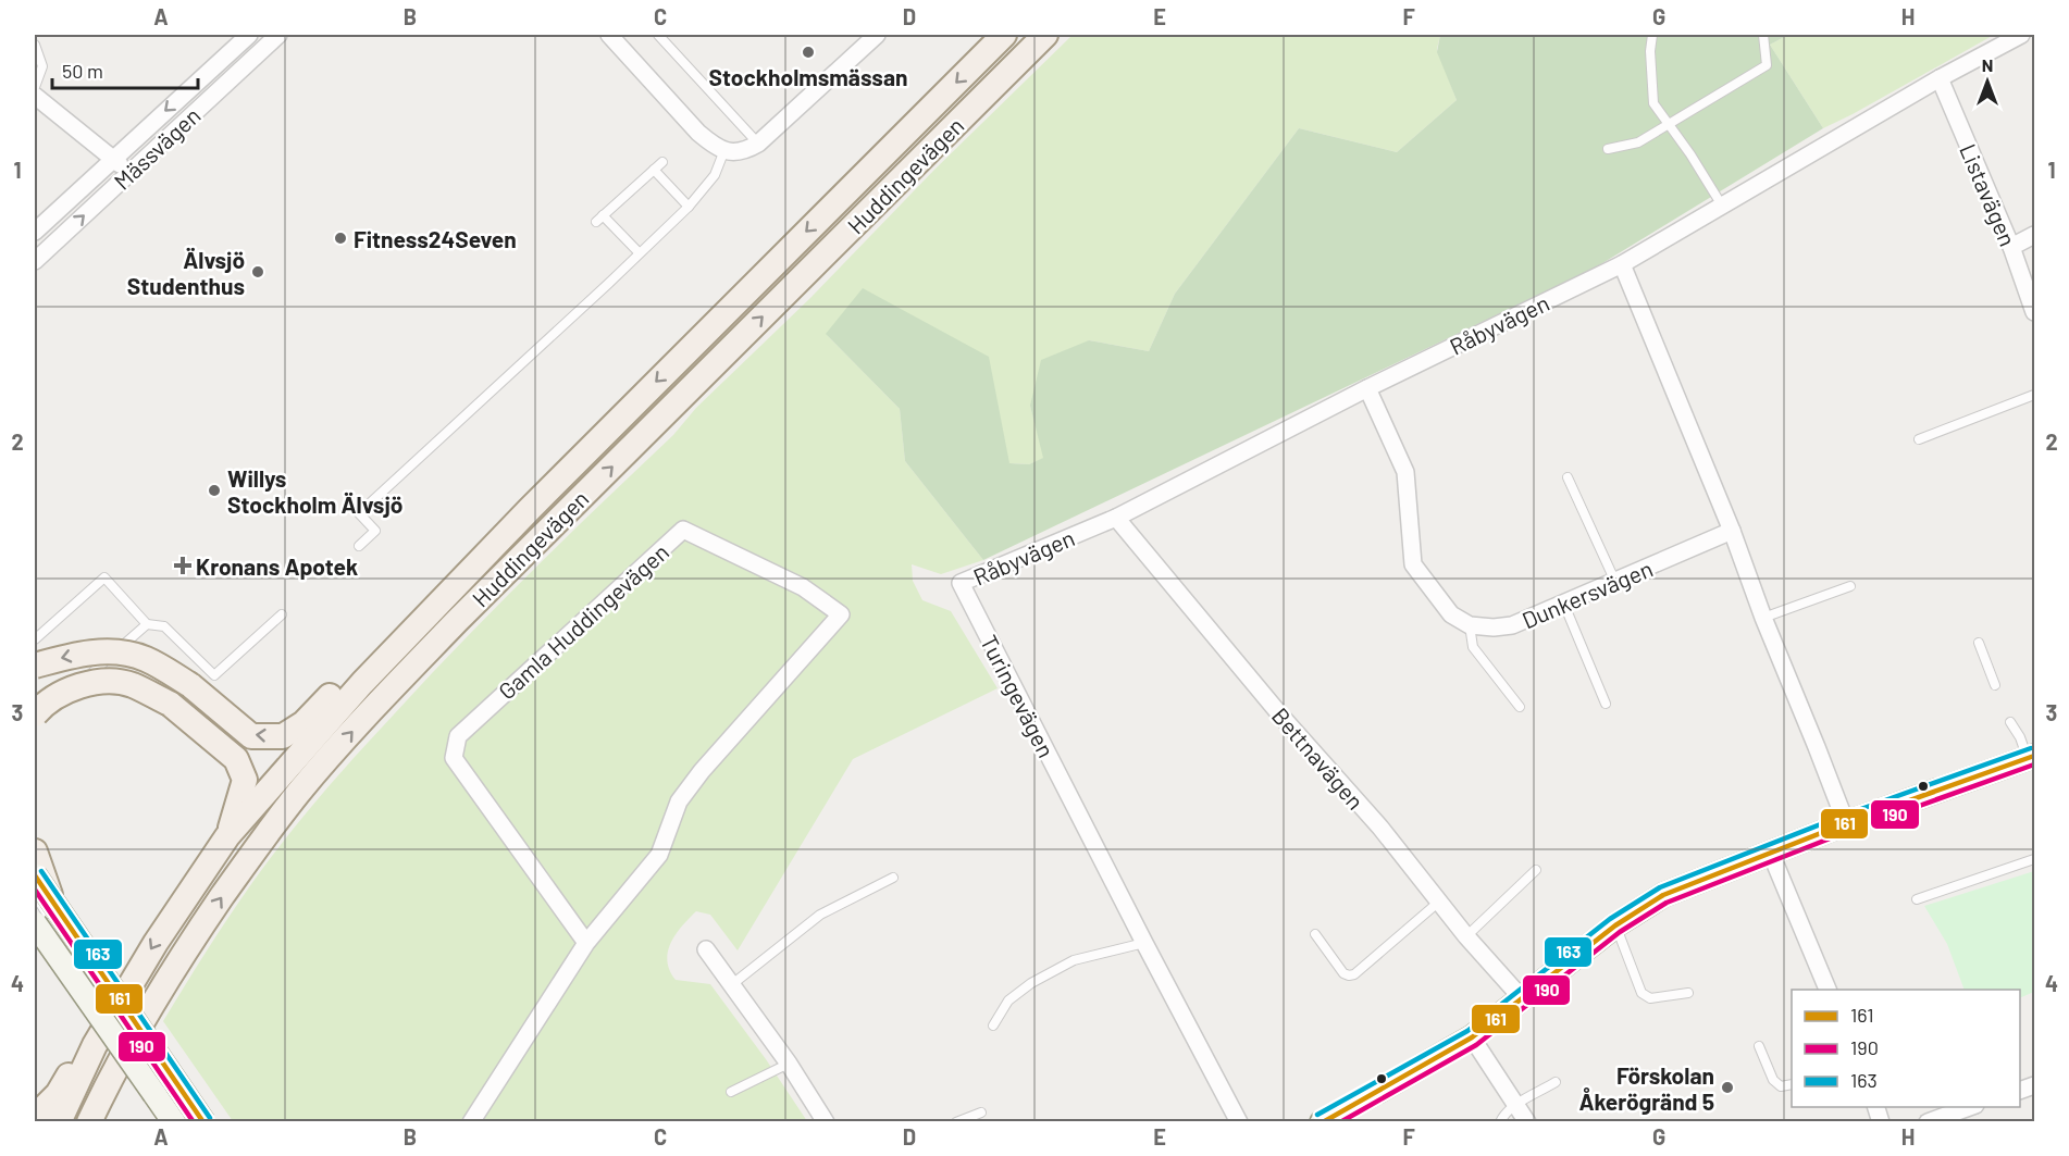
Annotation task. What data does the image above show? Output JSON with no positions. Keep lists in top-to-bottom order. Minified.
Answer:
{"streets":{"main road":["Huddingevägen"],"street":["Mässvägen","Listavägen","Råbyvägen","Dunkersvägen","Gamla Huddingevägen","Turingevägen","Bettnavägen"]},"crossings":[["Listavägen","Råbyvägen"],["Råbyvägen","Turingevägen"],["Råbyvägen","Bettnavägen"]],"places":{"other":["Stockholmsmässan","Fitness24Seven","Älvsjö Studenthus","Willys Stockholm Älvsjö","Förskolan Åkerögränd 5"],"health":["Kronans Apotek"]},"lines":["transit line 163","transit line 161","transit line 190"],"legend":["161","190","163"],"scale_bar":"50 m","north":"top","grid":{"columns":["A","B","C","D","E","F","G","H"],"rows":["1","2","3","4"]}}
